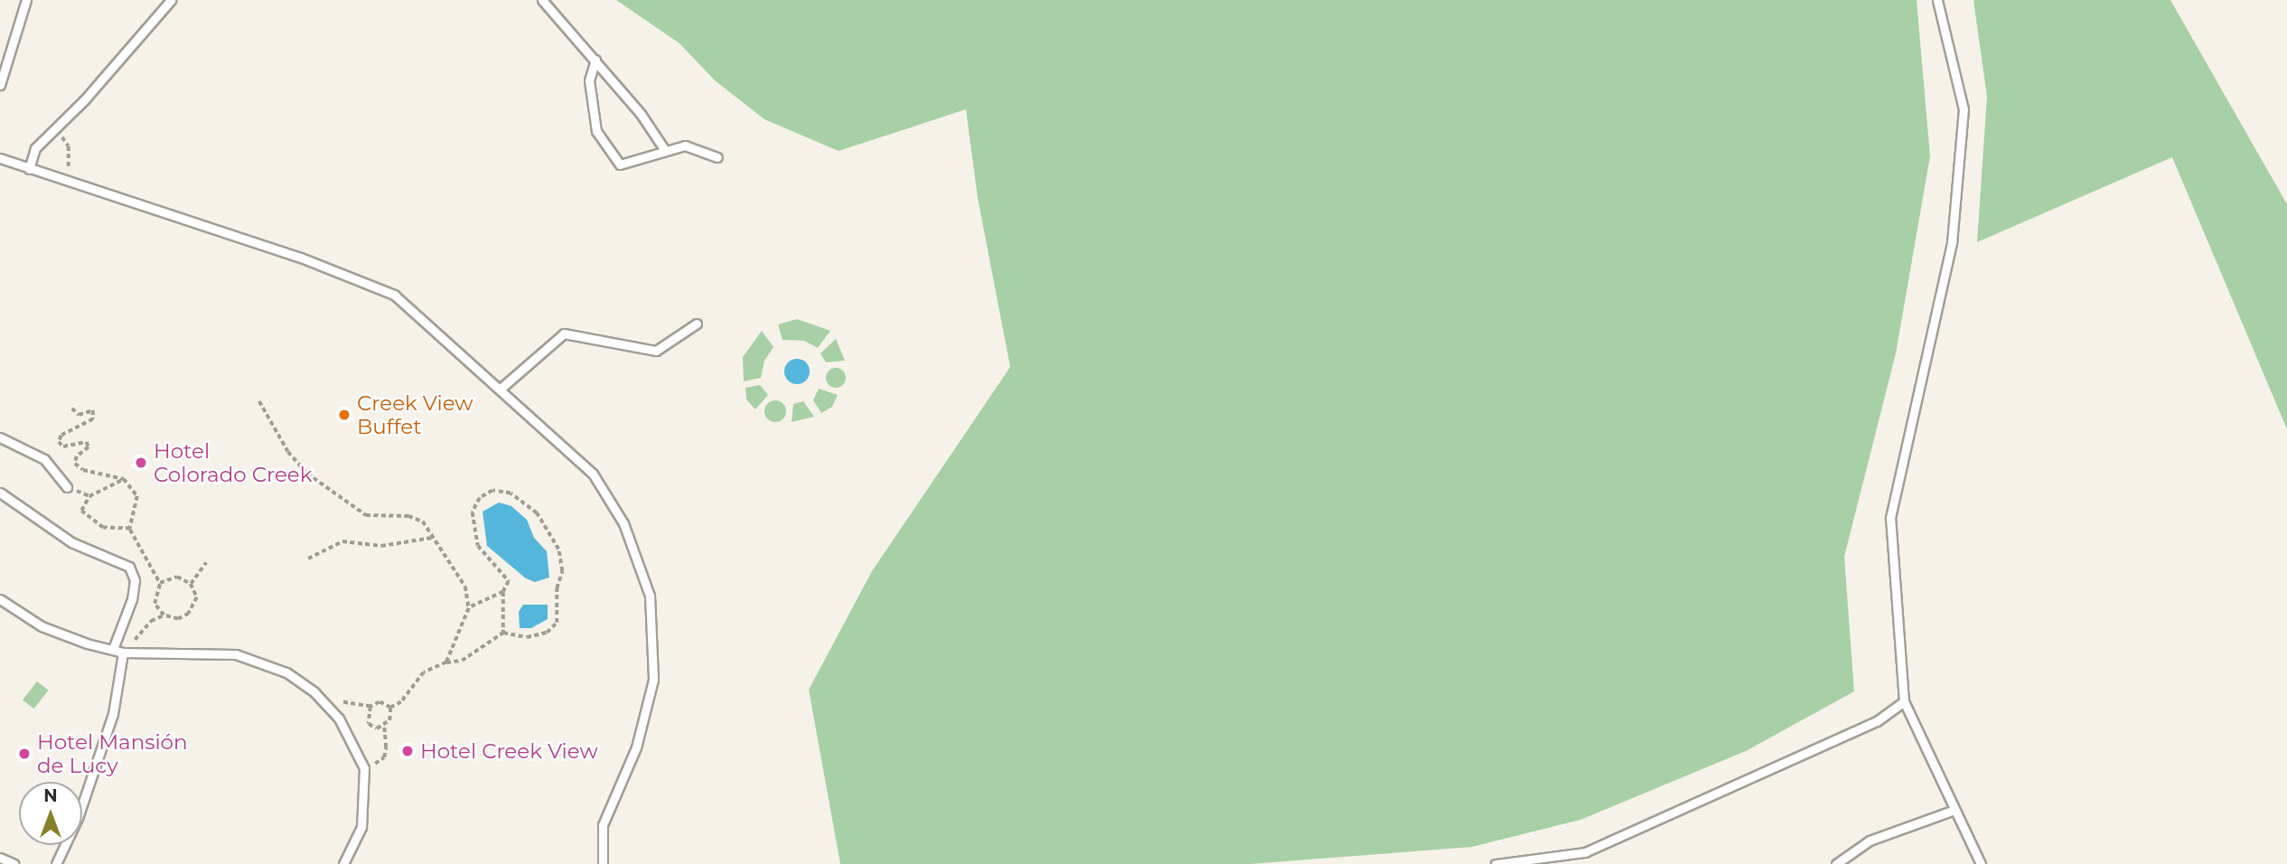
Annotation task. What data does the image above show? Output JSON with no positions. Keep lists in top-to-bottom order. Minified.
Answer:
{"places":["Creek View Buffet","Hotel Colorado Creek","Hotel Creek View","Hotel Mansión de Lucy"],"north":"top"}
